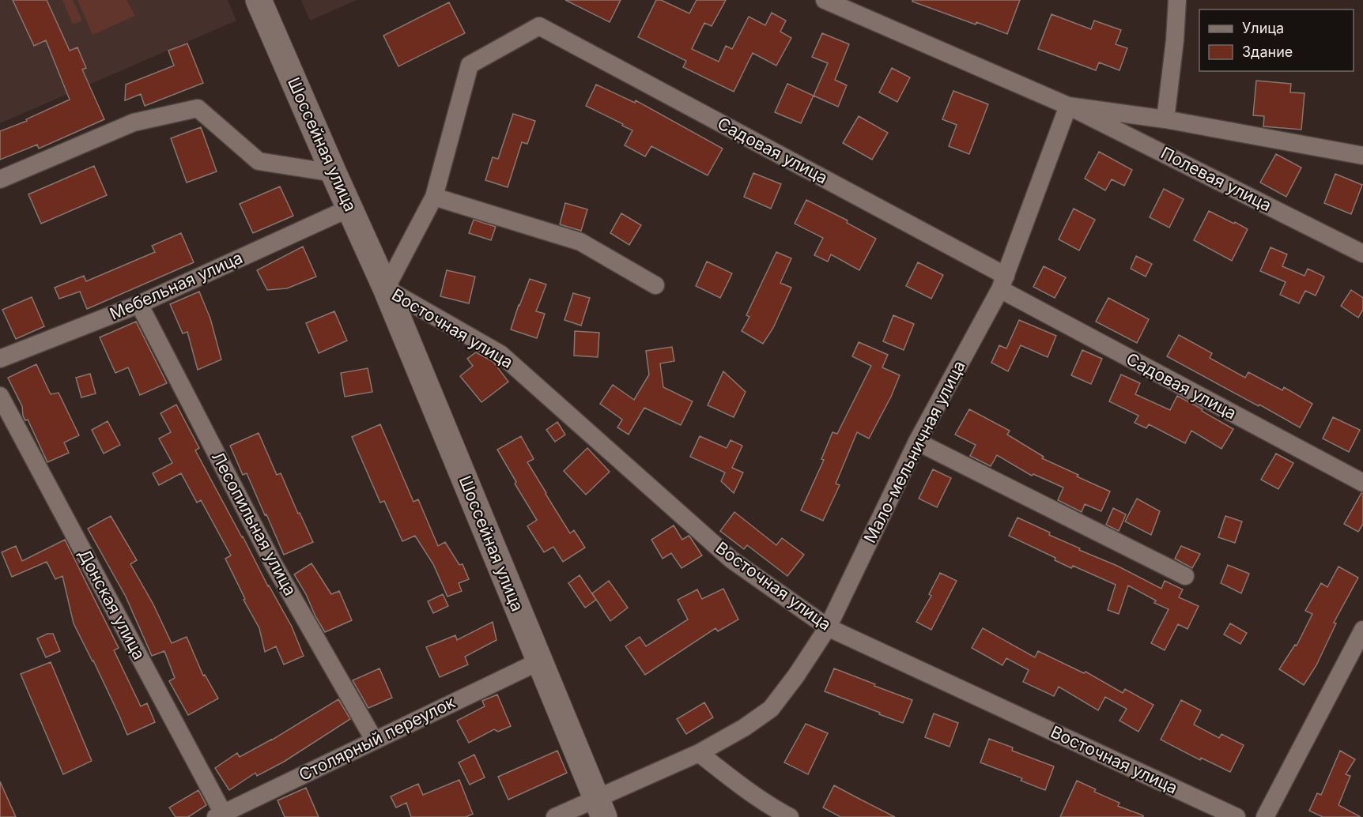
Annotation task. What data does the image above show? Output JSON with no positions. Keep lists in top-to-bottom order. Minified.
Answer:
{"streets":{"main road":["Шоссейная улица"],"street":["Садовая улица","Полевая улица","Мебельная улица","Восточная улица","Мало-мельничная улица","Лесопильная улица","Донская улица","Столярный переулок"]},"crossings":[["Шоссейная улица","Мебельная улица"],["Шоссейная улица","Восточная улица"],["Шоссейная улица","Мало-мельничная улица"],["Шоссейная улица","Столярный переулок"],["Садовая улица","Мало-мельничная улица"],["Полевая улица","Мало-мельничная улица"],["Мебельная улица","Лесопильная улица"],["Восточная улица","Мало-мельничная улица"],["Лесопильная улица","Столярный переулок"],["Донская улица","Столярный переулок"]],"legend":["Улица","Здание"]}
